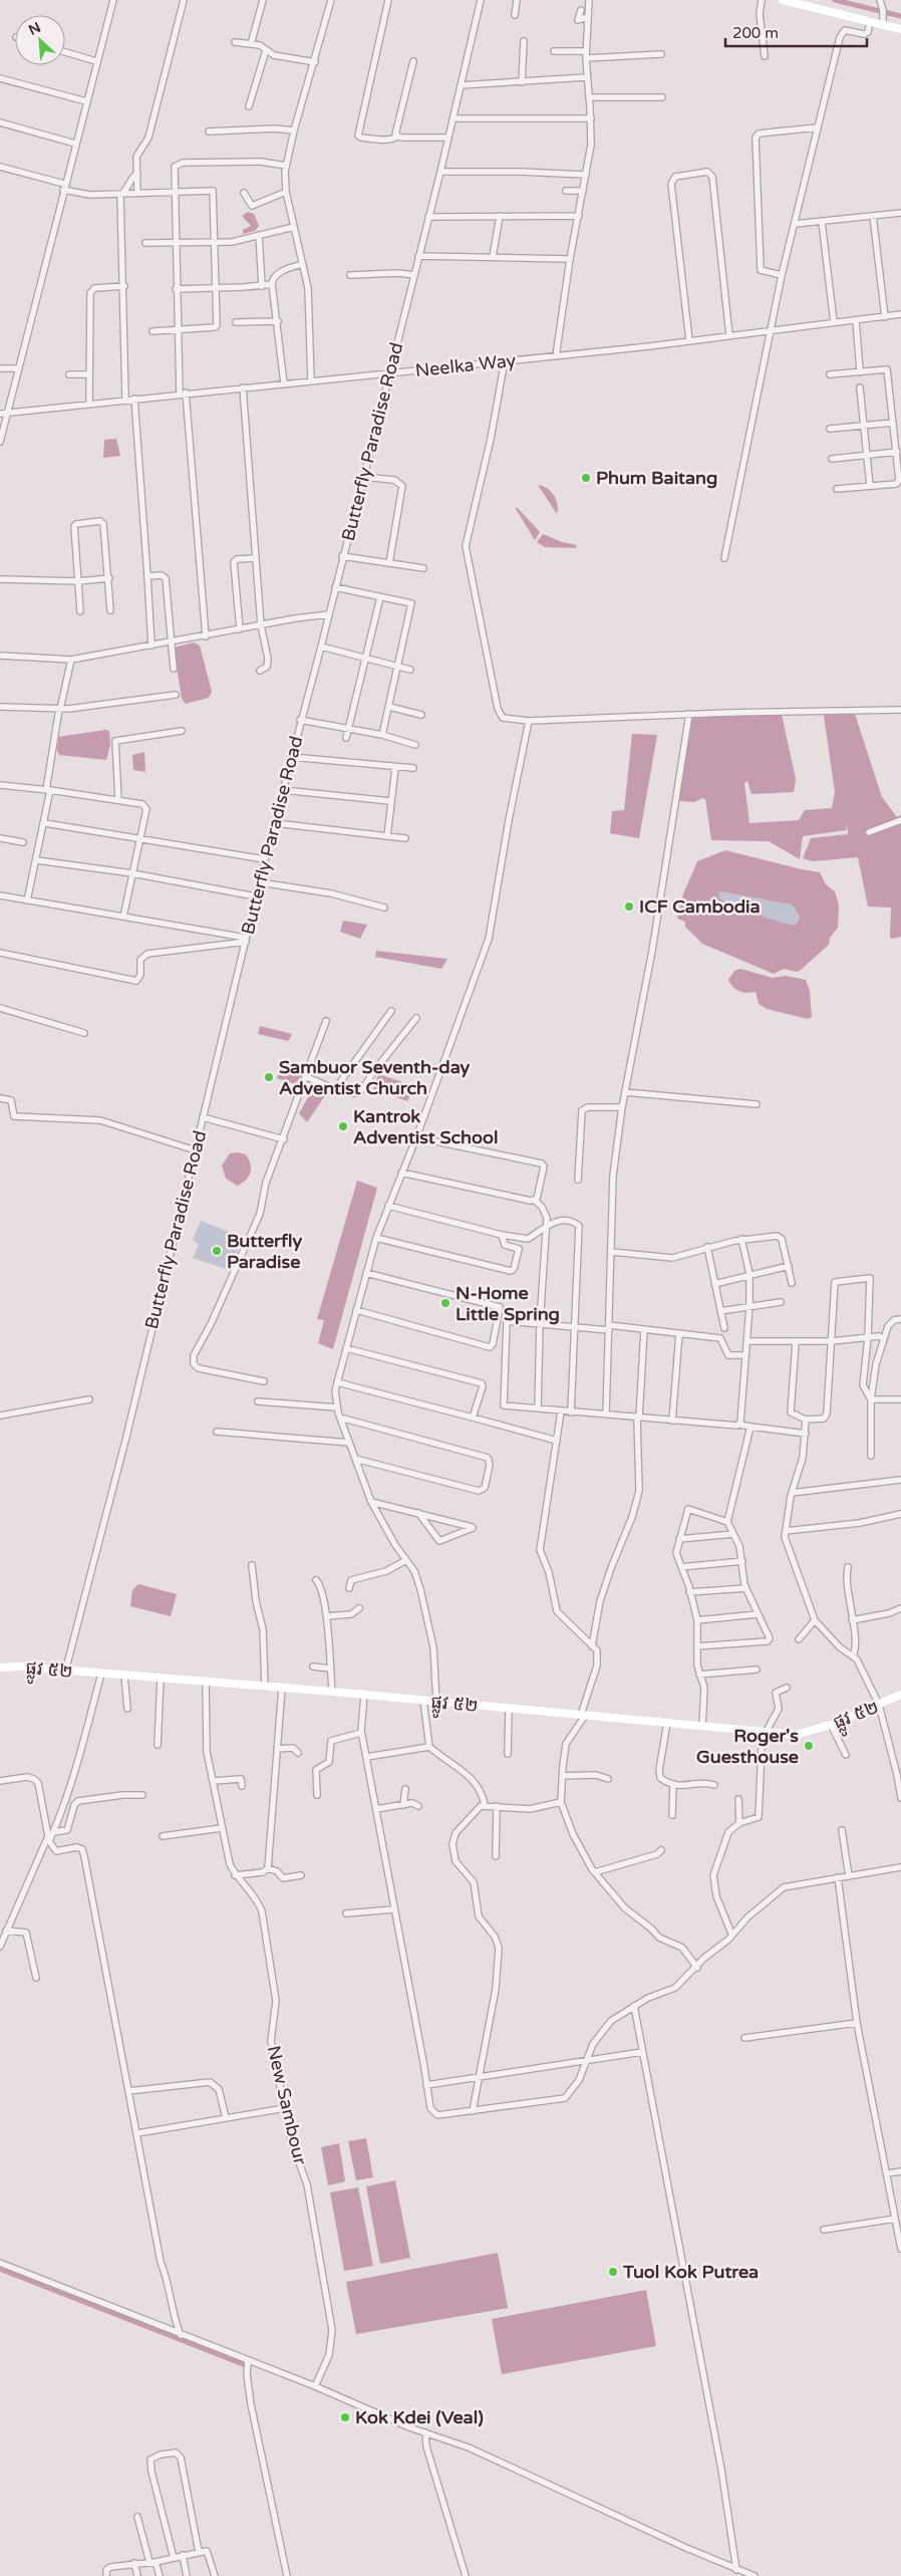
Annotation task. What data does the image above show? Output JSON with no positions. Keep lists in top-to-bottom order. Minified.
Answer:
{"streets":{"street":["Neelka Way","Butterfly Paradise Road","ផ្លូវ ៥២","New Sambour"]},"crossings":[["Neelka Way","Butterfly Paradise Road"],["Butterfly Paradise Road","ផ្លូវ ៥២"],["ផ្លូវ ៥២","New Sambour"]],"places":["Phum Baitang","ICF Cambodia","Sambuor Seventh-day Adventist Church","Kantrok Adventist School","Butterfly Paradise","N-Home Little Spring","Roger's Guesthouse","Tuol Kok Putrea","Kok Kdei (Veal)"],"scale_bar":"200 m","north":"top left"}
